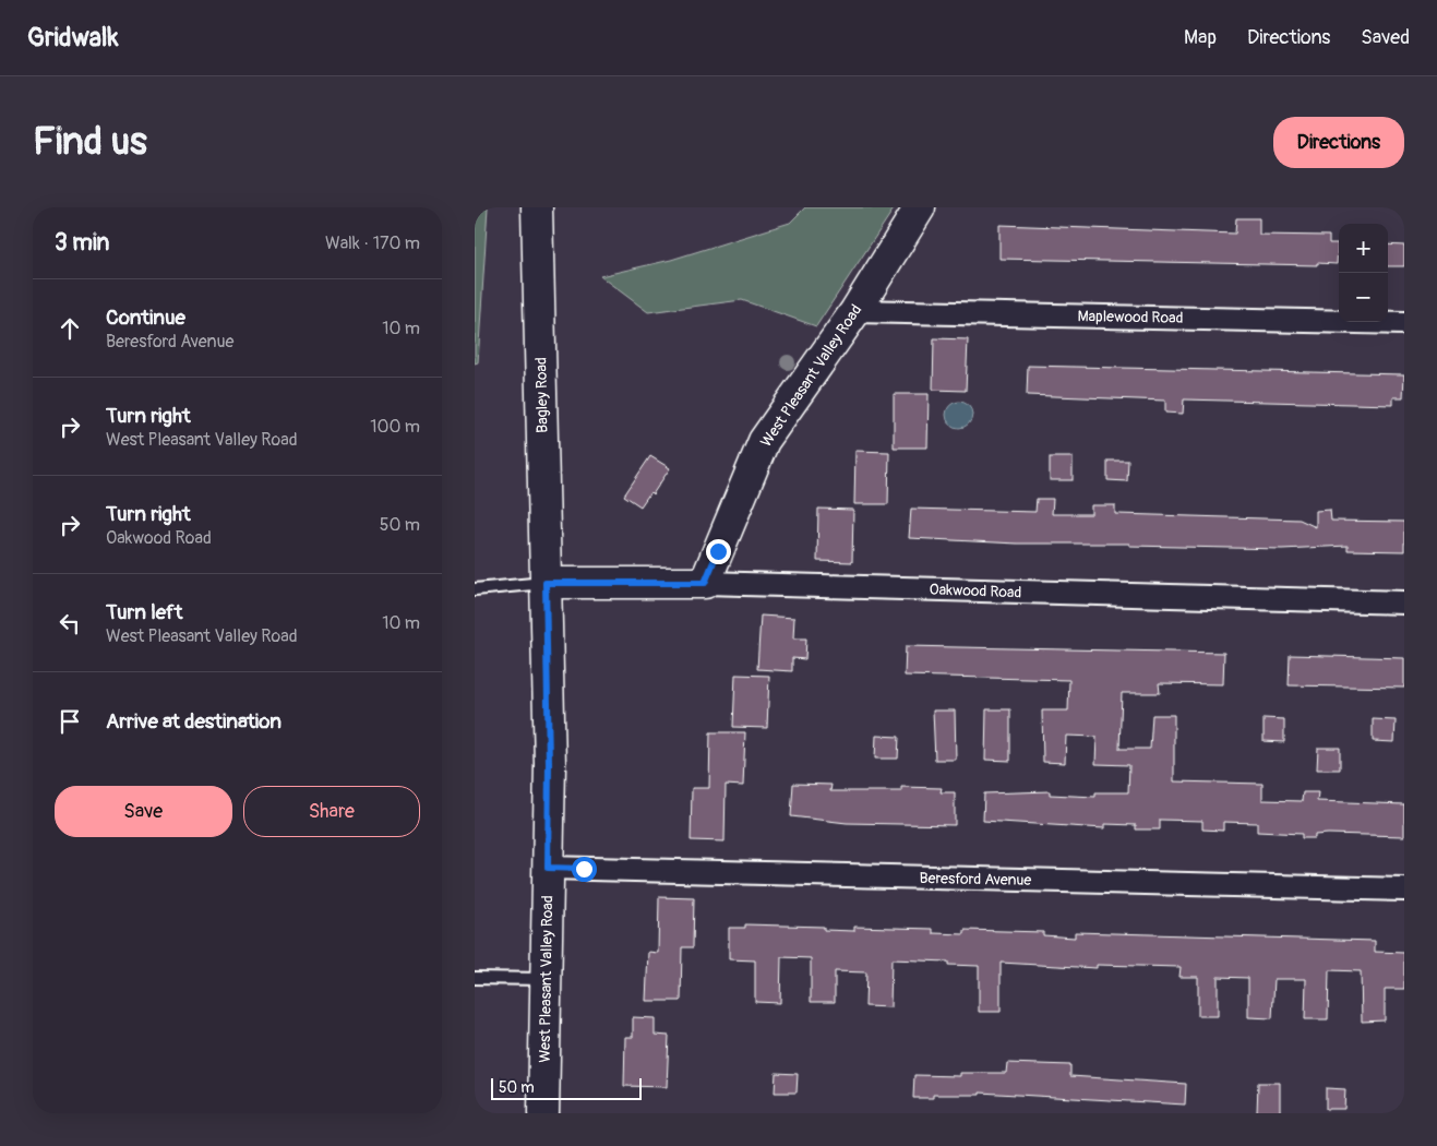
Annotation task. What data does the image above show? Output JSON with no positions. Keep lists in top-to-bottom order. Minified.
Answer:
{"streets":{"main road":["West Pleasant Valley Road","Bagley Road","Oakwood Road"],"street":["Maplewood Road","Beresford Avenue"]},"crossings":[["Maplewood Road","West Pleasant Valley Road"],["West Pleasant Valley Road","Bagley Road"],["West Pleasant Valley Road","Oakwood Road"],["West Pleasant Valley Road","Beresford Avenue"],["Bagley Road","Oakwood Road"]],"scale_bar":"50 m","page":{"header":"Gridwalk","nav":["Map","Directions","Saved"],"buttons":["Directions",["Save","Share"]],"title":"Find us","heading":["3 min","Walk · 170 m"],"map_buttons":["+","−"],"list":[["Continue","Beresford Avenue","10 m"],["Turn right","West Pleasant Valley Road","100 m"],["Turn right","Oakwood Road","50 m"],["Turn left","West Pleasant Valley Road","10 m"],"Arrive at destination"],"scale":"50 m"}}
